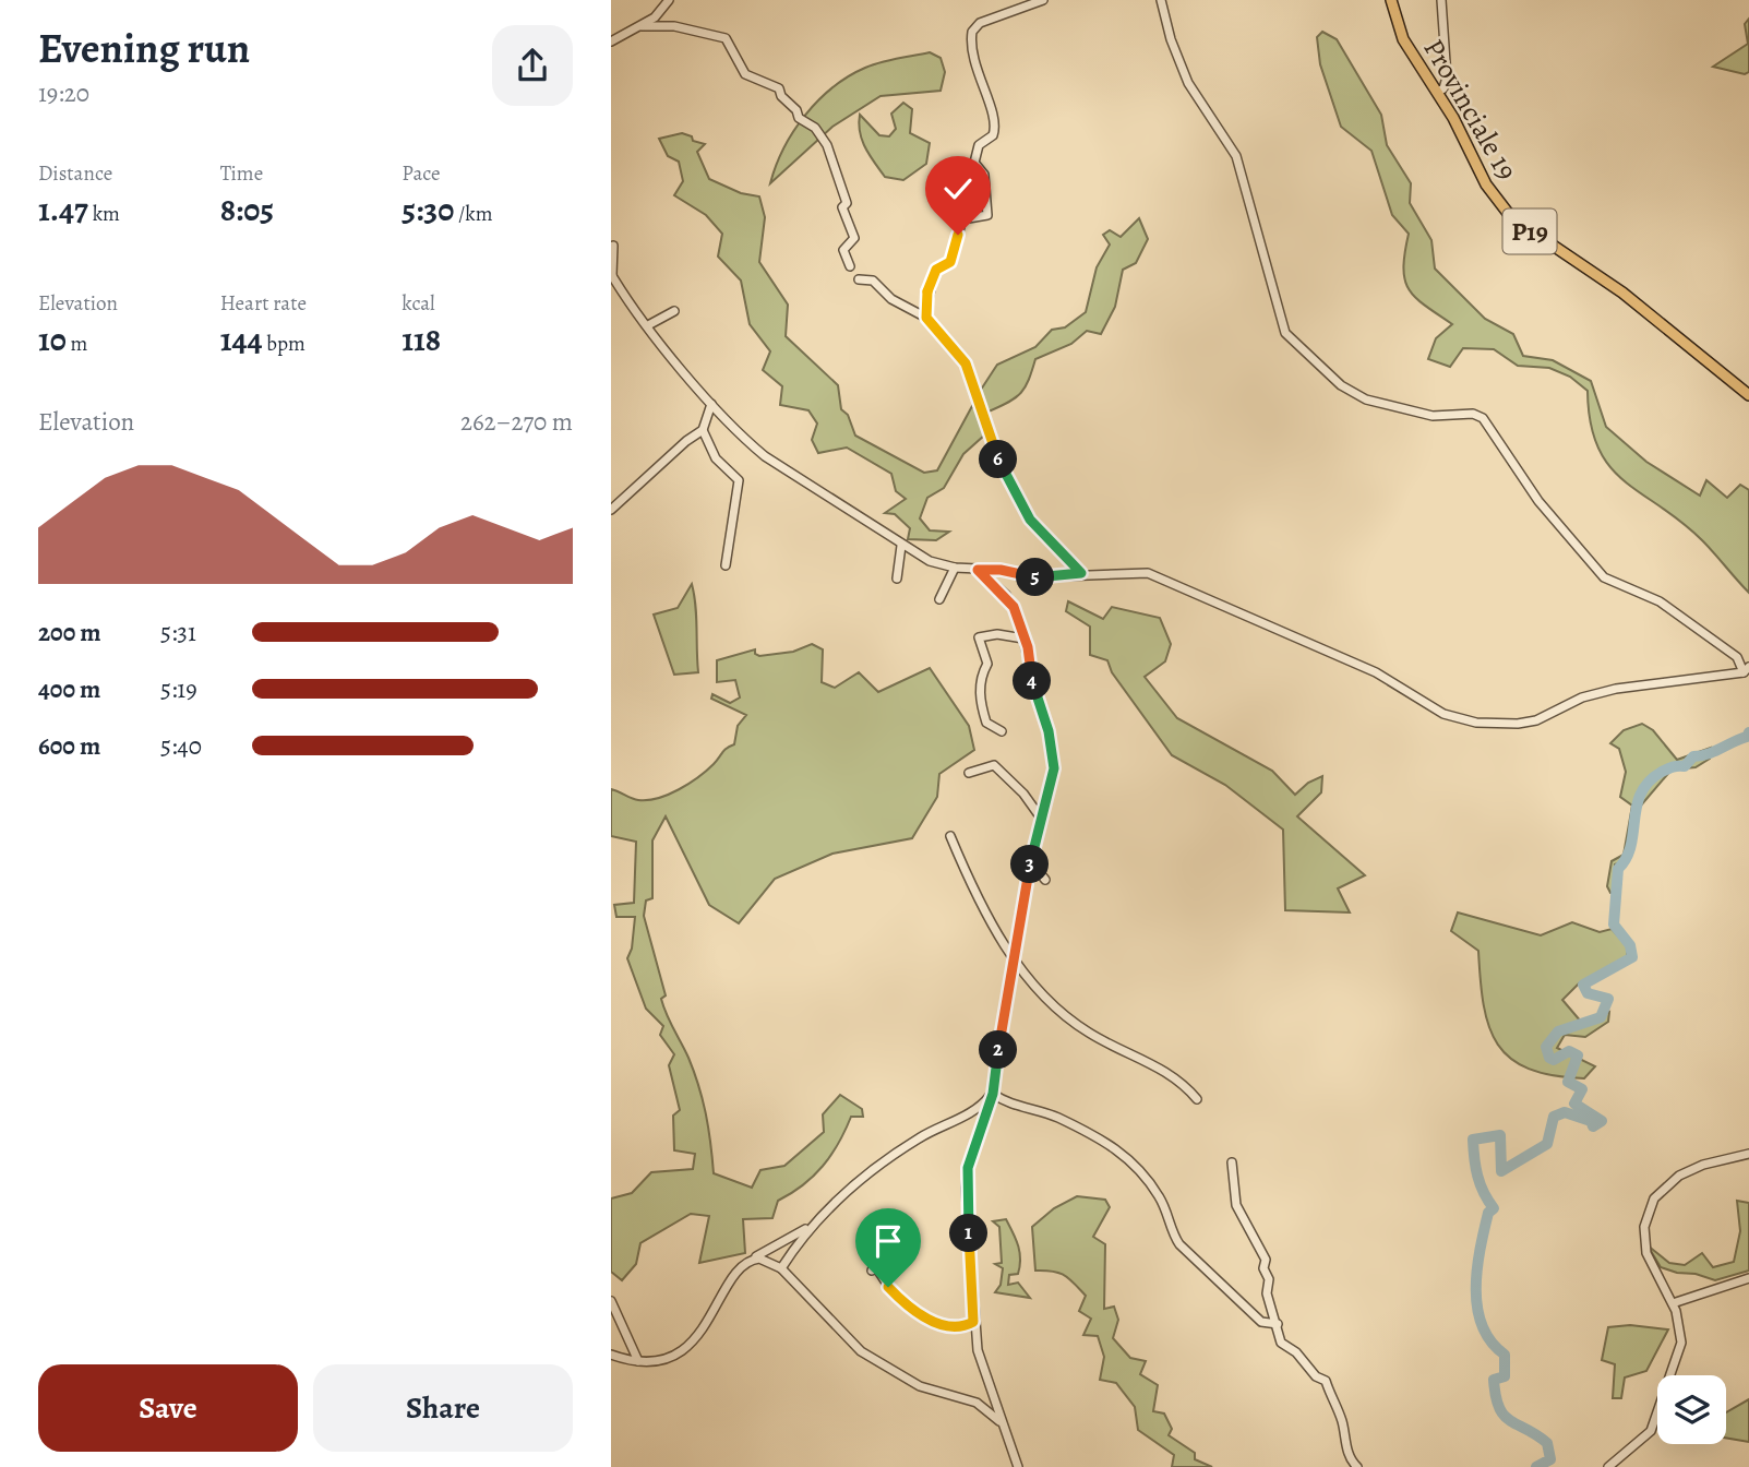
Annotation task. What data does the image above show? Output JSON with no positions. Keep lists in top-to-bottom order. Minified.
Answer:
{"streets":{"main road":["Provinciale 19","P19"]},"page":{"heading":["Evening run","19:20"],"stats":[["Distance","1.47 km"],["Time","8:05"],["Pace","5:30 /km"],["Elevation","10 m"],["Heart rate","144 bpm"],["kcal","118"]],"chart":["Elevation","262–270 m"],"pins":["6","5","4","3","2","1"],"list":[{"name":"200 m","note":"5:31"},{"name":"400 m","note":"5:19"},{"name":"600 m","note":"5:40"}],"buttons":["Save","Share"]}}
